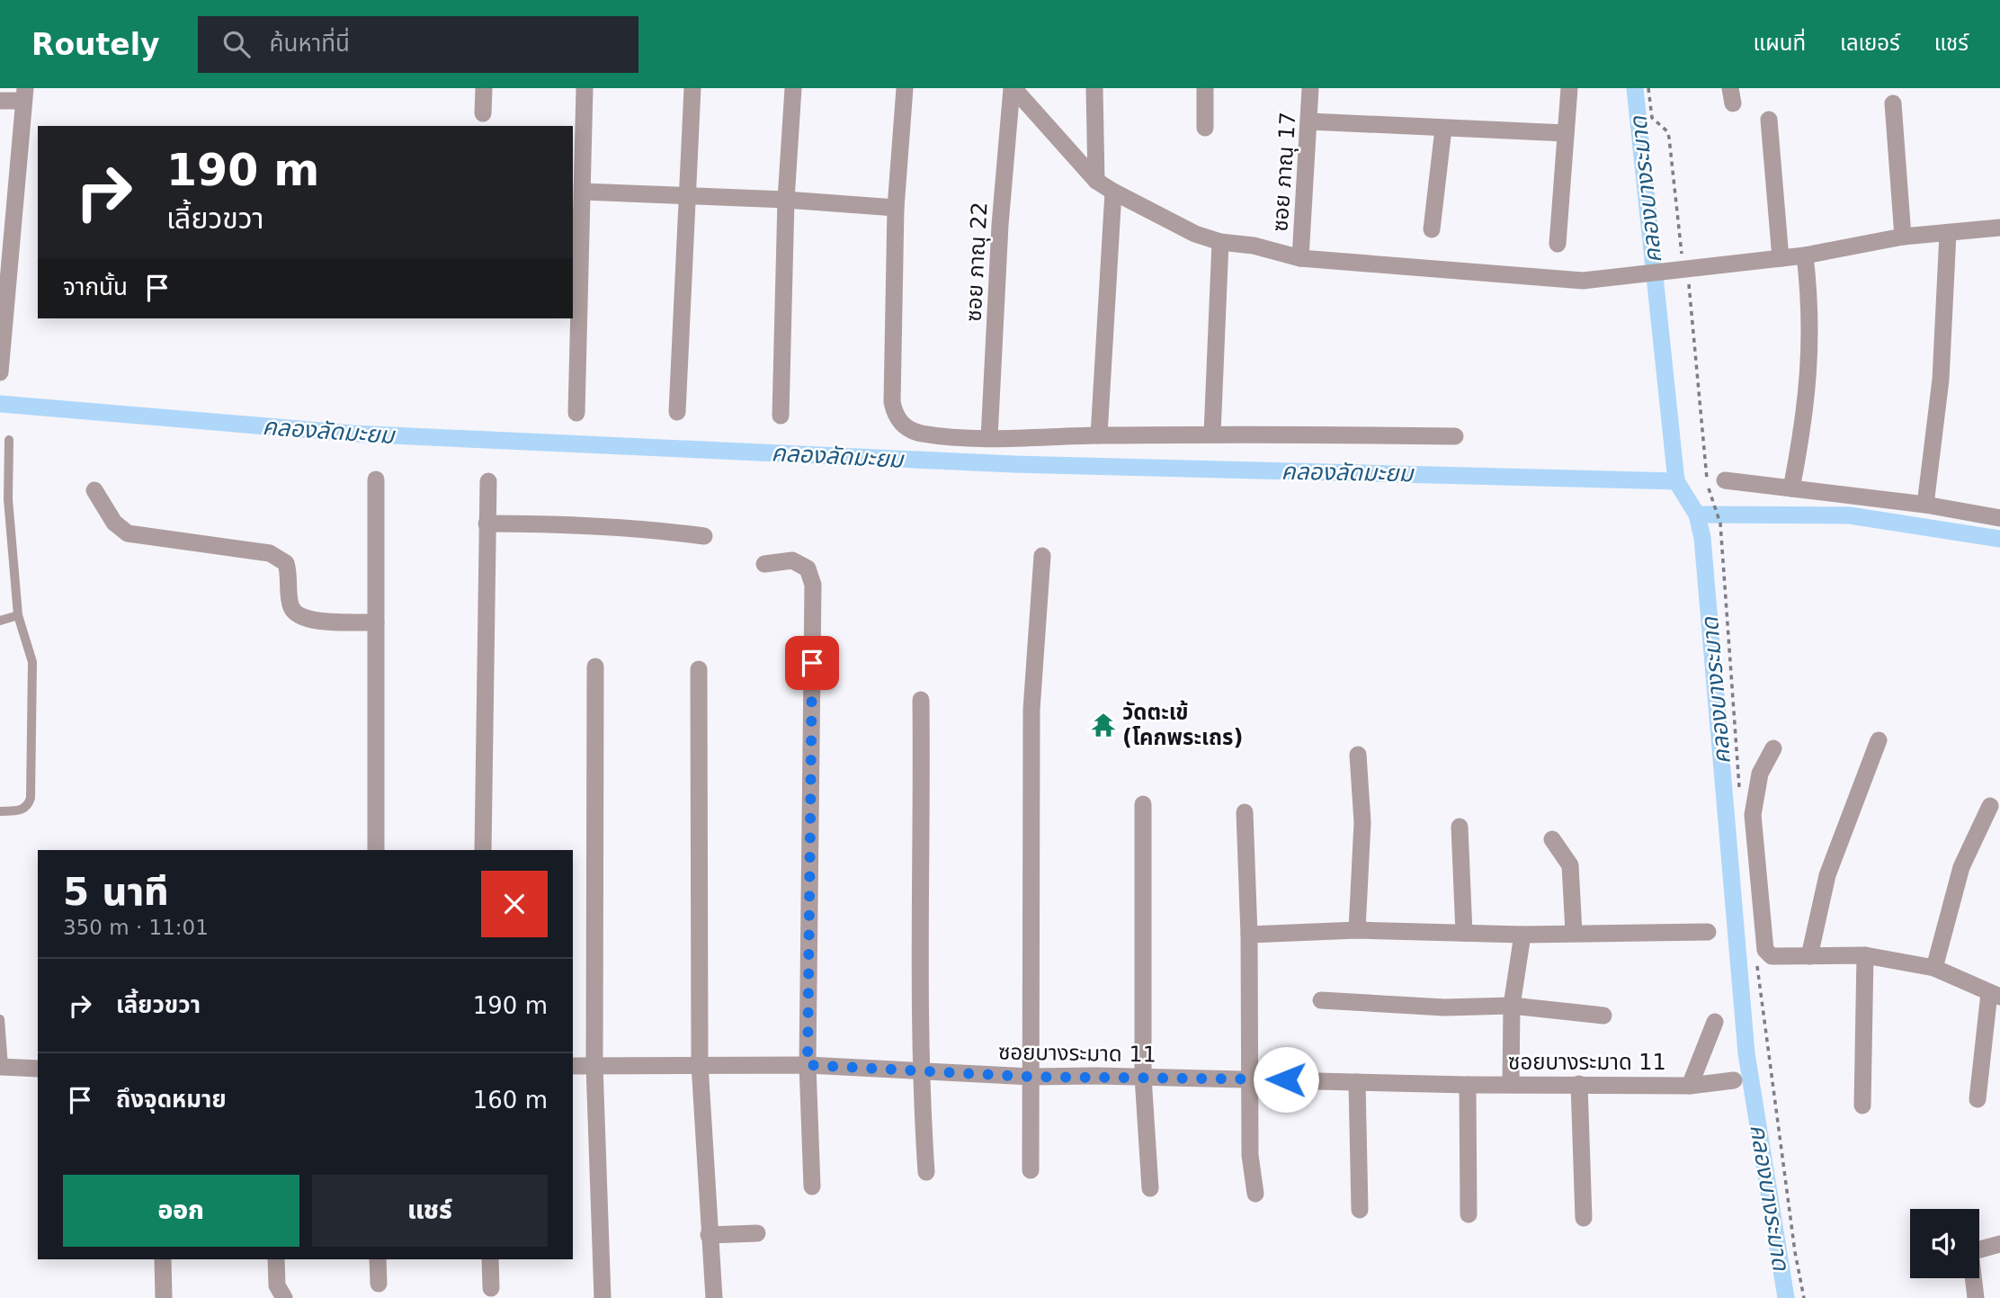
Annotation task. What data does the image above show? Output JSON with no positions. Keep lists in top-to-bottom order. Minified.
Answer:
{"streets":{"street":["ซอย ภาณุ 17","ซอย ภาณุ 22","ซอยบางระมาด 11"]},"water":["คลองบางระมาด","คลองลัดมะยม"],"places":{"temple":["วัดตะเข้ (โคกพระเถร)"]},"page":{"header":"Routely","search":"ค้นหาที่นี่","nav":["แผนที่","เลเยอร์","แชร์"],"turn":["190 m","เลี้ยวขวา"],"then":"จากนั้น","heading":["5 นาที","350 m · 11:01"],"list":[{"name":"เลี้ยวขวา","value":"190 m"},{"name":"ถึงจุดหมาย","value":"160 m"}],"buttons":["ออก","แชร์"]}}
